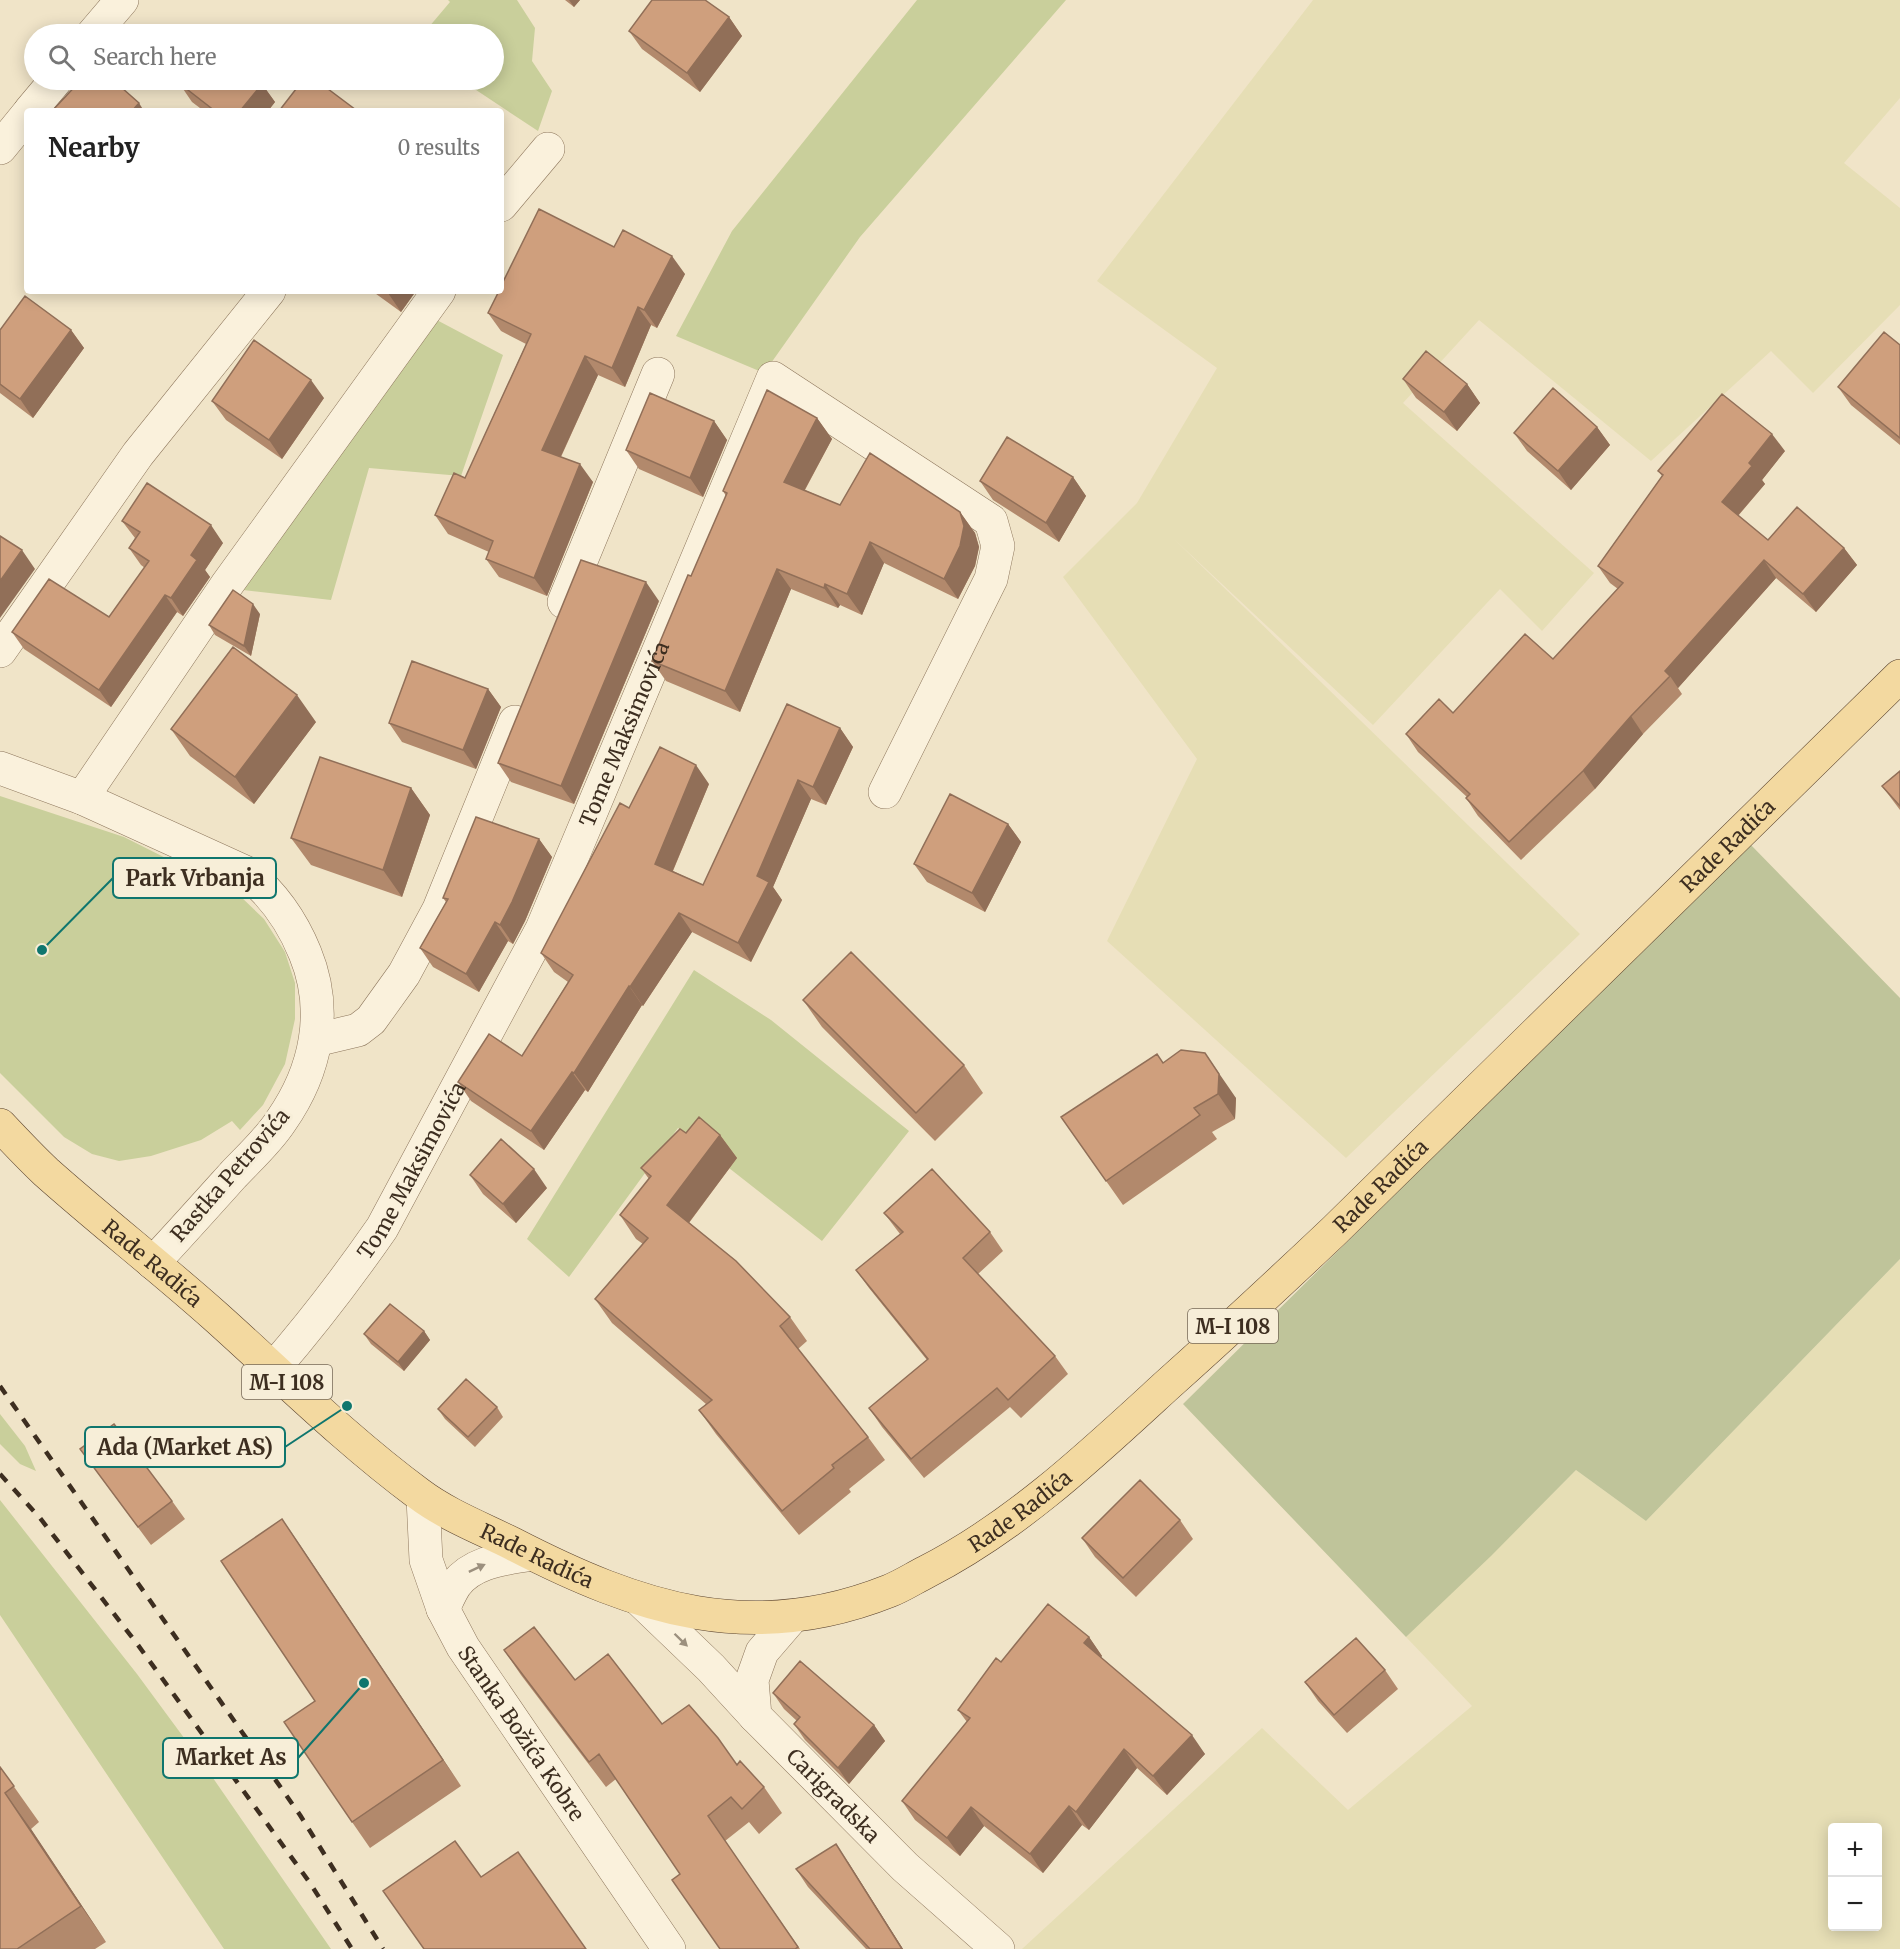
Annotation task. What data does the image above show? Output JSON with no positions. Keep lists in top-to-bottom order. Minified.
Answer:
{"streets":{"main road":["Rade Radića","M-I 108"],"street":["Tome Maksimovića","Rastka Petrovića","Stanka Božića Kobre","Carigradska"]},"crossings":[["Tome Maksimovića","Rade Radića"],["Rade Radića","Rastka Petrovića"],["Rade Radića","Stanka Božića Kobre"],["Rade Radića","Carigradska"]],"places":["Park Vrbanja","Ada (Market AS)","Market As"],"page":{"search":"Search here","heading":["Nearby","0 results"],"map_buttons":["+","−"]}}
